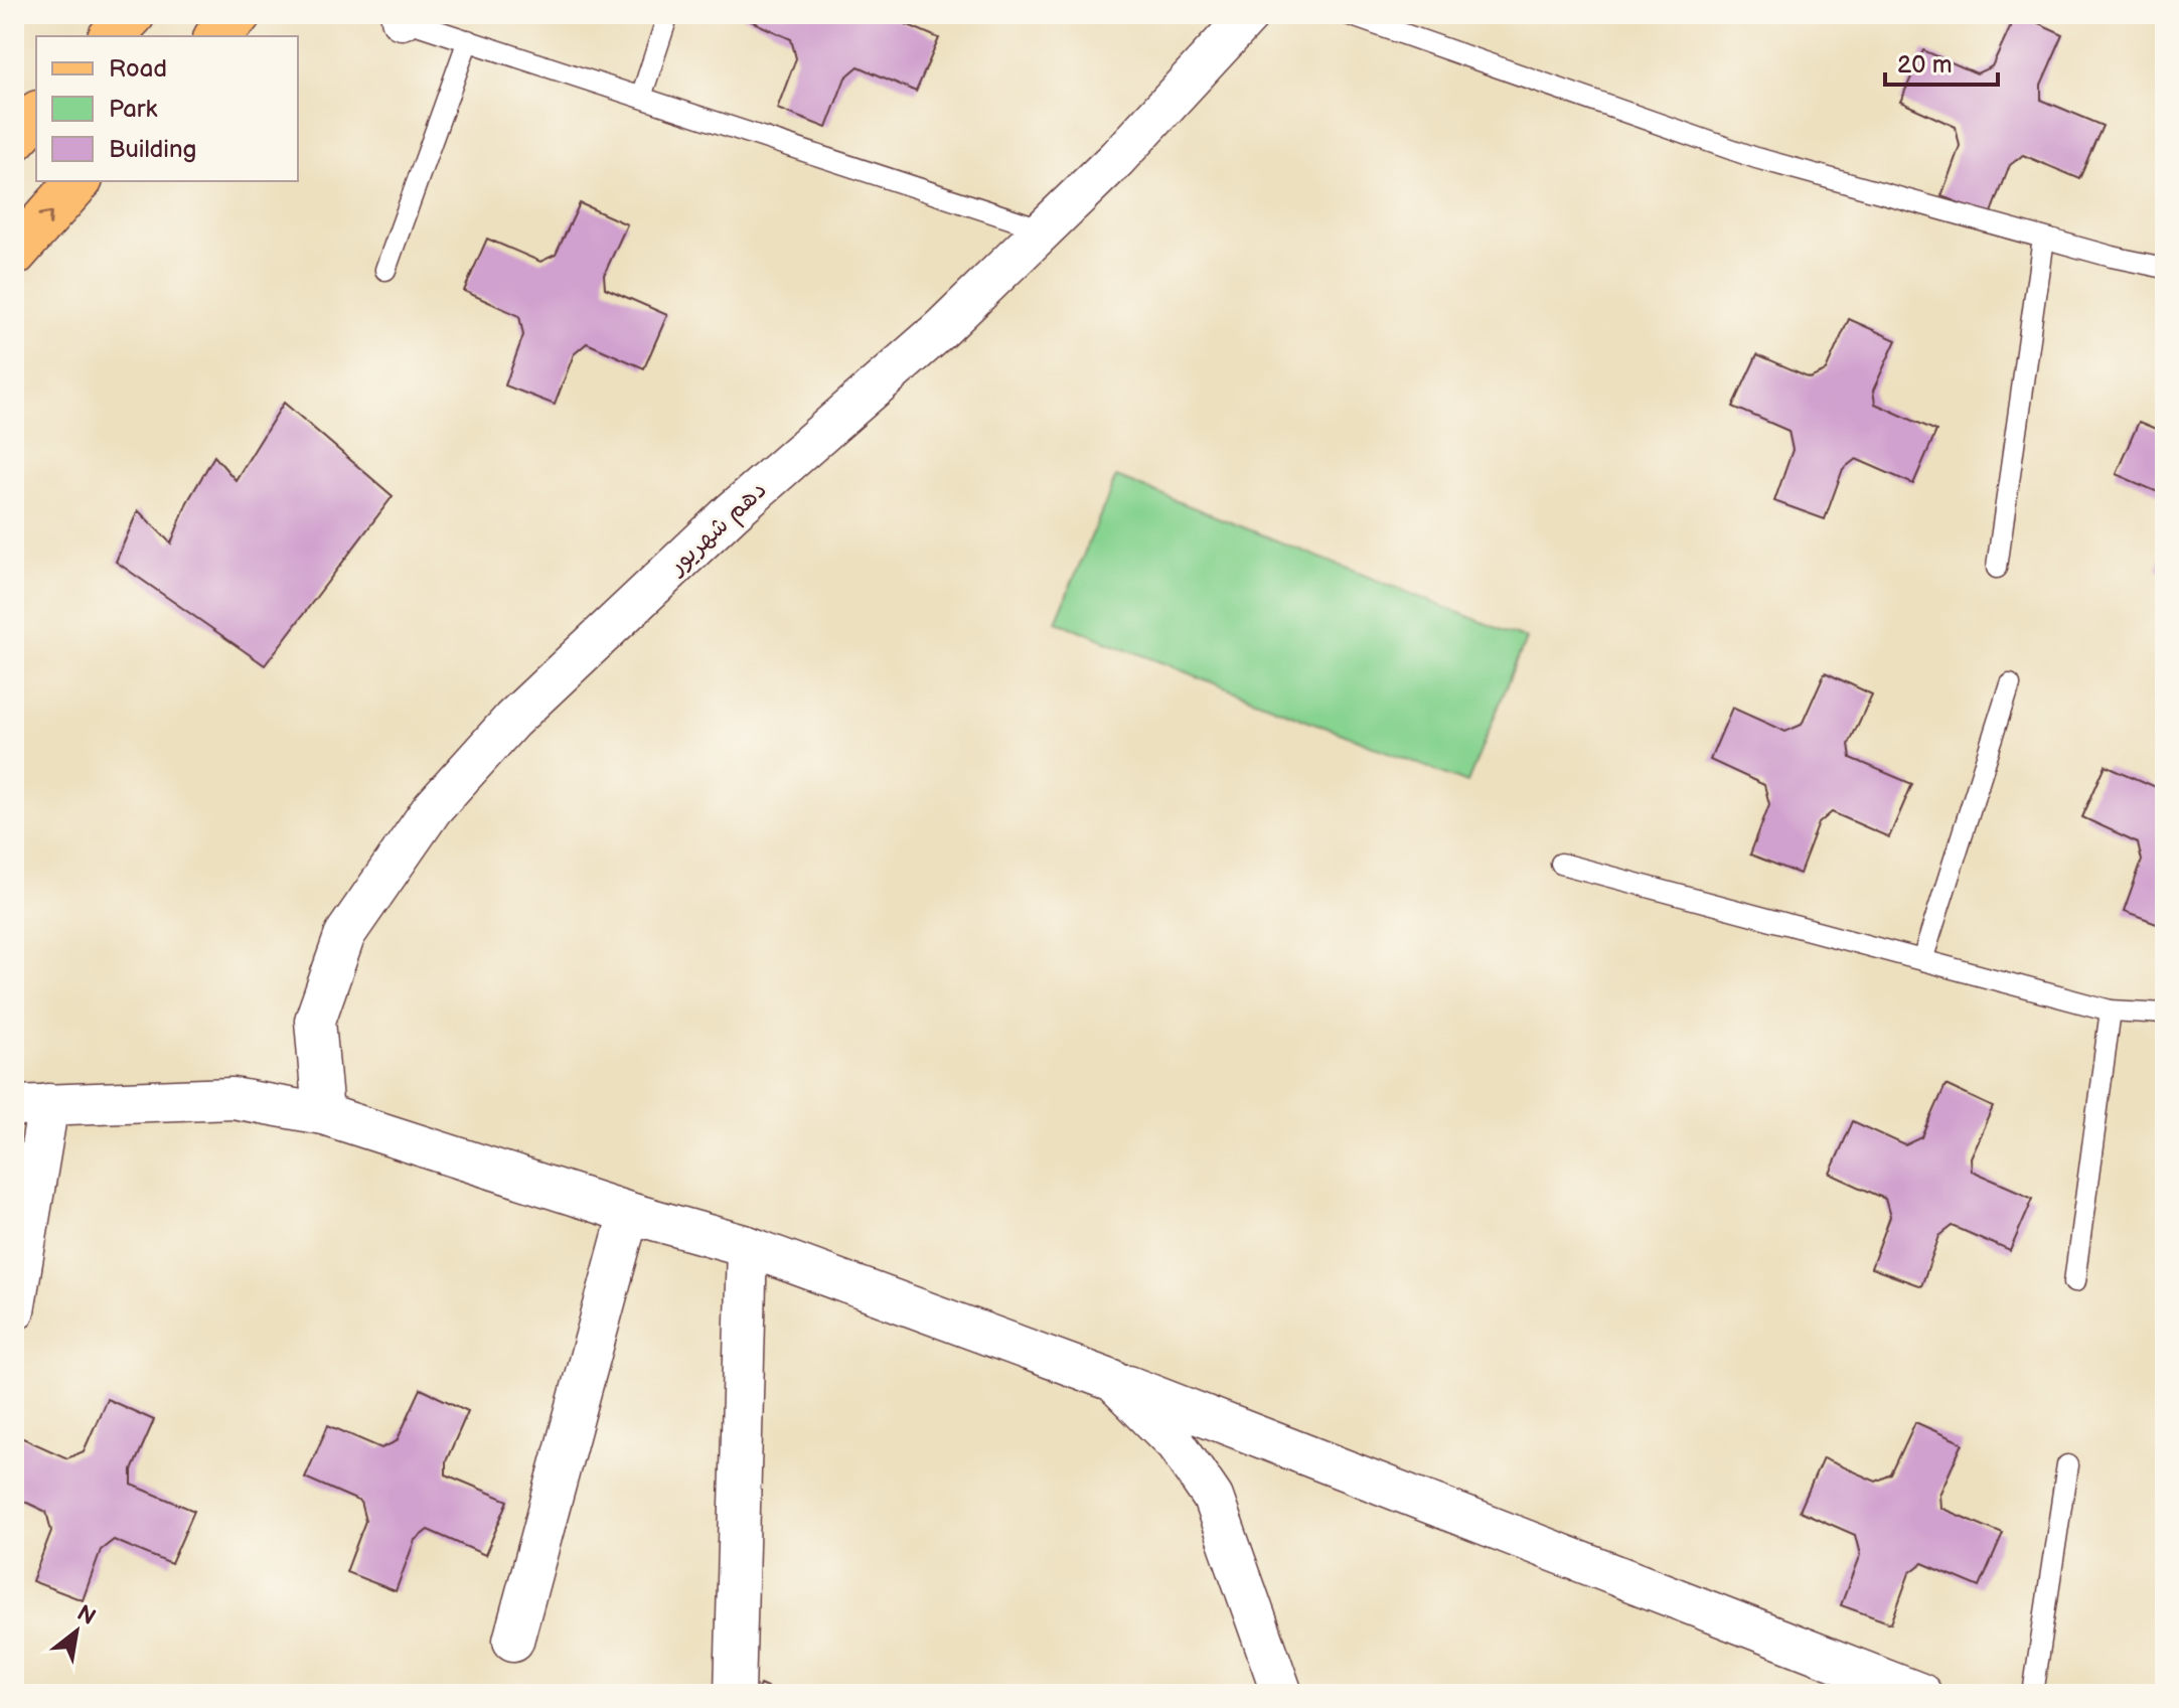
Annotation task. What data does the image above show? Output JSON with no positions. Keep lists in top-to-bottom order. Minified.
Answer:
{"streets":{"street":["دهم شهریور"]},"legend":["Road","Park","Building"],"scale_bar":"20 m","north":"top right"}
